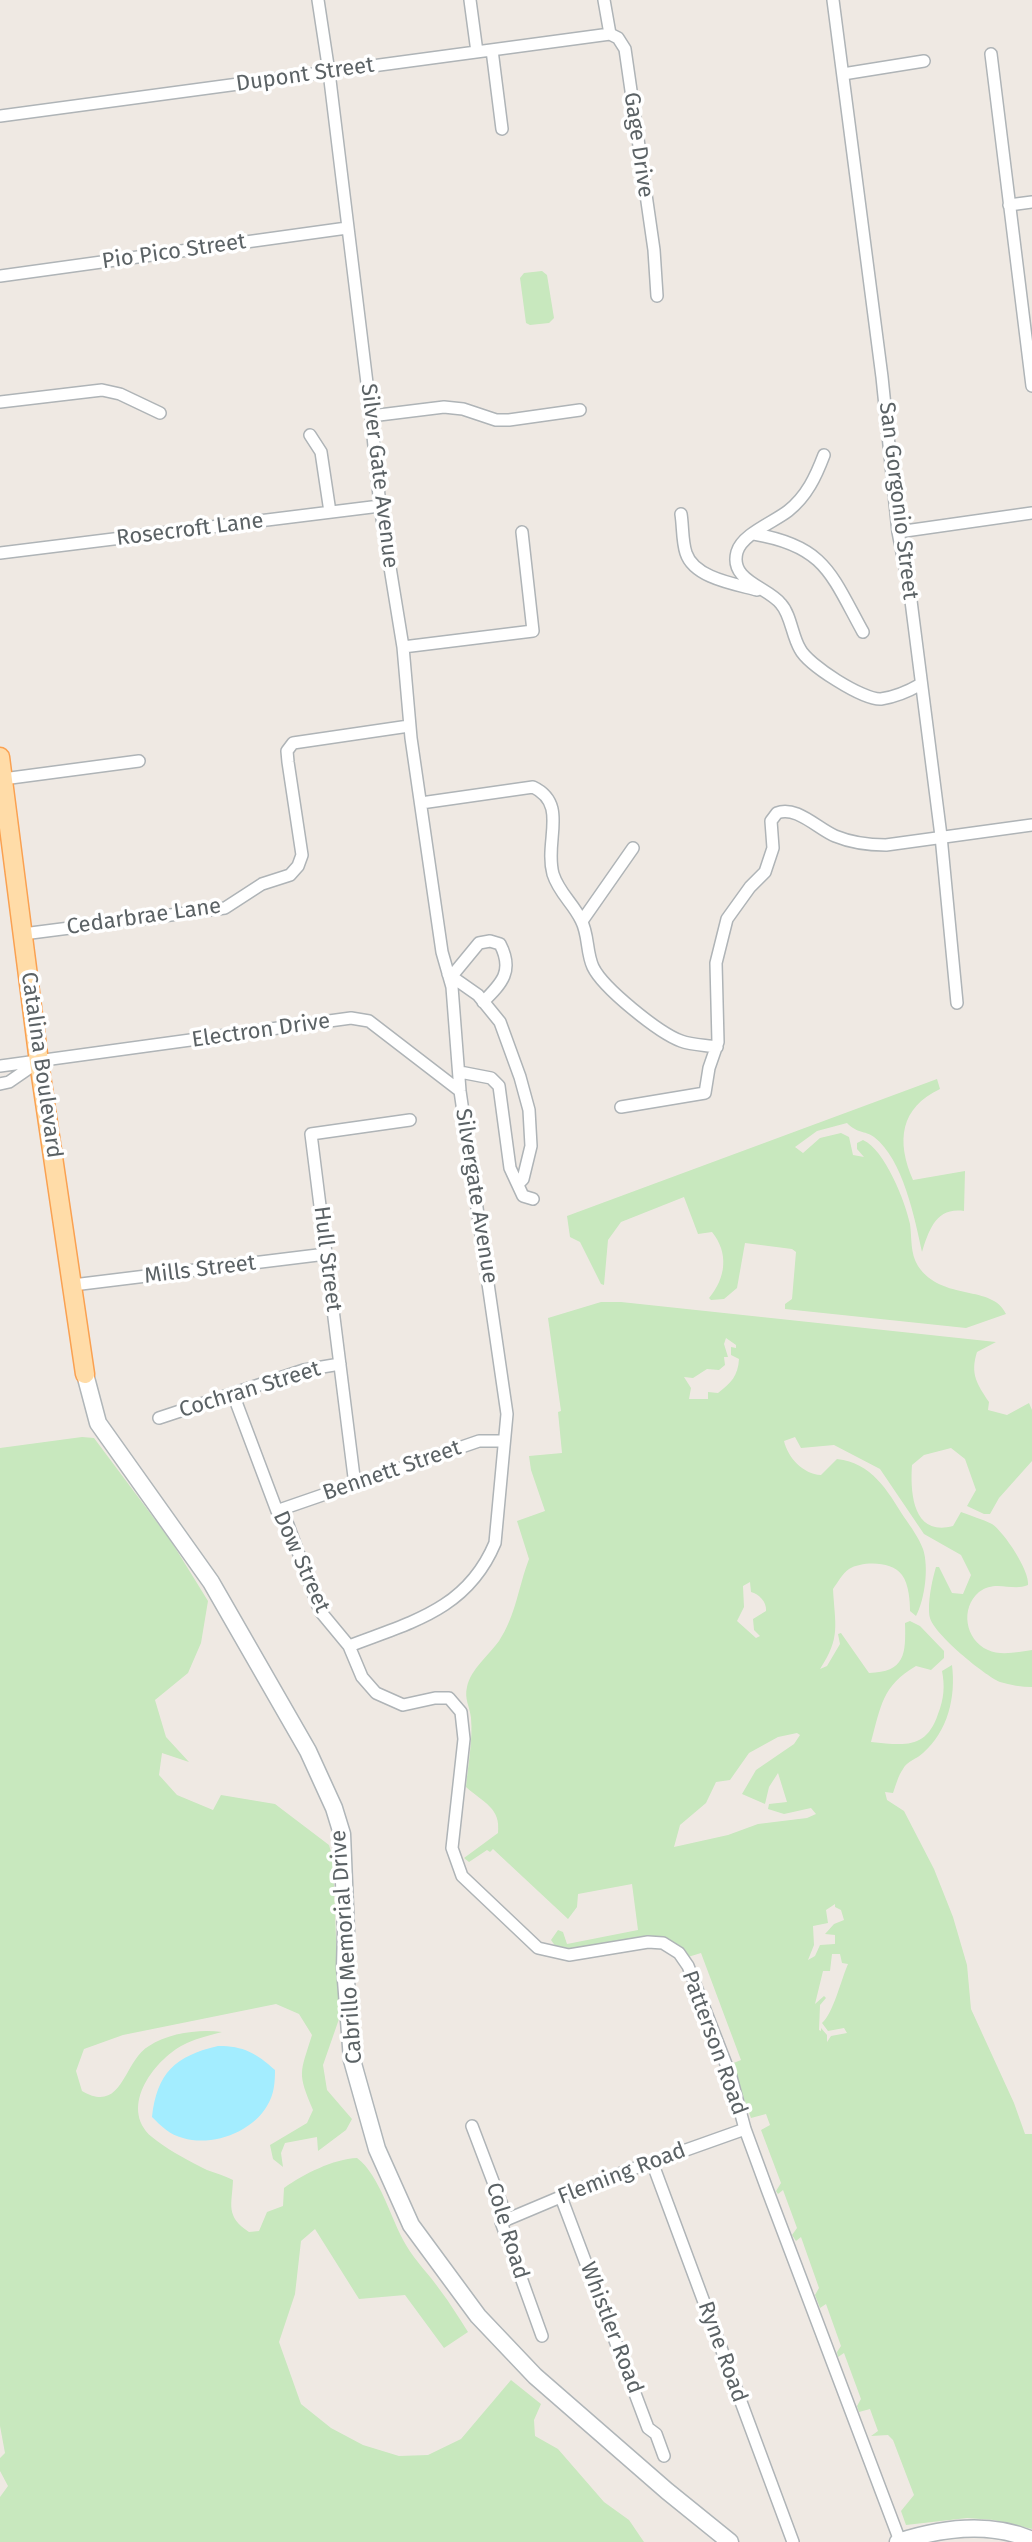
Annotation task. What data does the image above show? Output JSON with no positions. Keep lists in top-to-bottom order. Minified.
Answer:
{"streets":{"main road":["Catalina Boulevard","Cabrillo Memorial Drive"],"street":["Dupont Street","Gage Drive","Pio Pico Street","Silver Gate Avenue","San Gorgonio Street","Rosecroft Lane","Cedarbrae Lane","Electron Drive","Silvergate Avenue","Hull Street","Mills Street","Cochran Street","Bennett Street","Dow Street","Patterson Road","Fleming Road","Cole Road","Whistler Road","Ryne Road"]},"crossings":[["Dupont Street","Gage Drive"],["Dupont Street","Silver Gate Avenue"],["Pio Pico Street","Silver Gate Avenue"],["Silver Gate Avenue","Rosecroft Lane"],["Silver Gate Avenue","Cedarbrae Lane"],["Silver Gate Avenue","Silvergate Avenue"],["Cedarbrae Lane","Catalina Boulevard"],["Electron Drive","Catalina Boulevard"],["Electron Drive","Silvergate Avenue"],["Catalina Boulevard","Mills Street"],["Catalina Boulevard","Cabrillo Memorial Drive"],["Silvergate Avenue","Bennett Street"],["Hull Street","Mills Street"],["Hull Street","Cochran Street"],["Hull Street","Bennett Street"],["Cochran Street","Dow Street"],["Bennett Street","Dow Street"],["Dow Street","Patterson Road"],["Patterson Road","Fleming Road"],["Fleming Road","Cole Road"],["Fleming Road","Whistler Road"],["Fleming Road","Ryne Road"]]}
